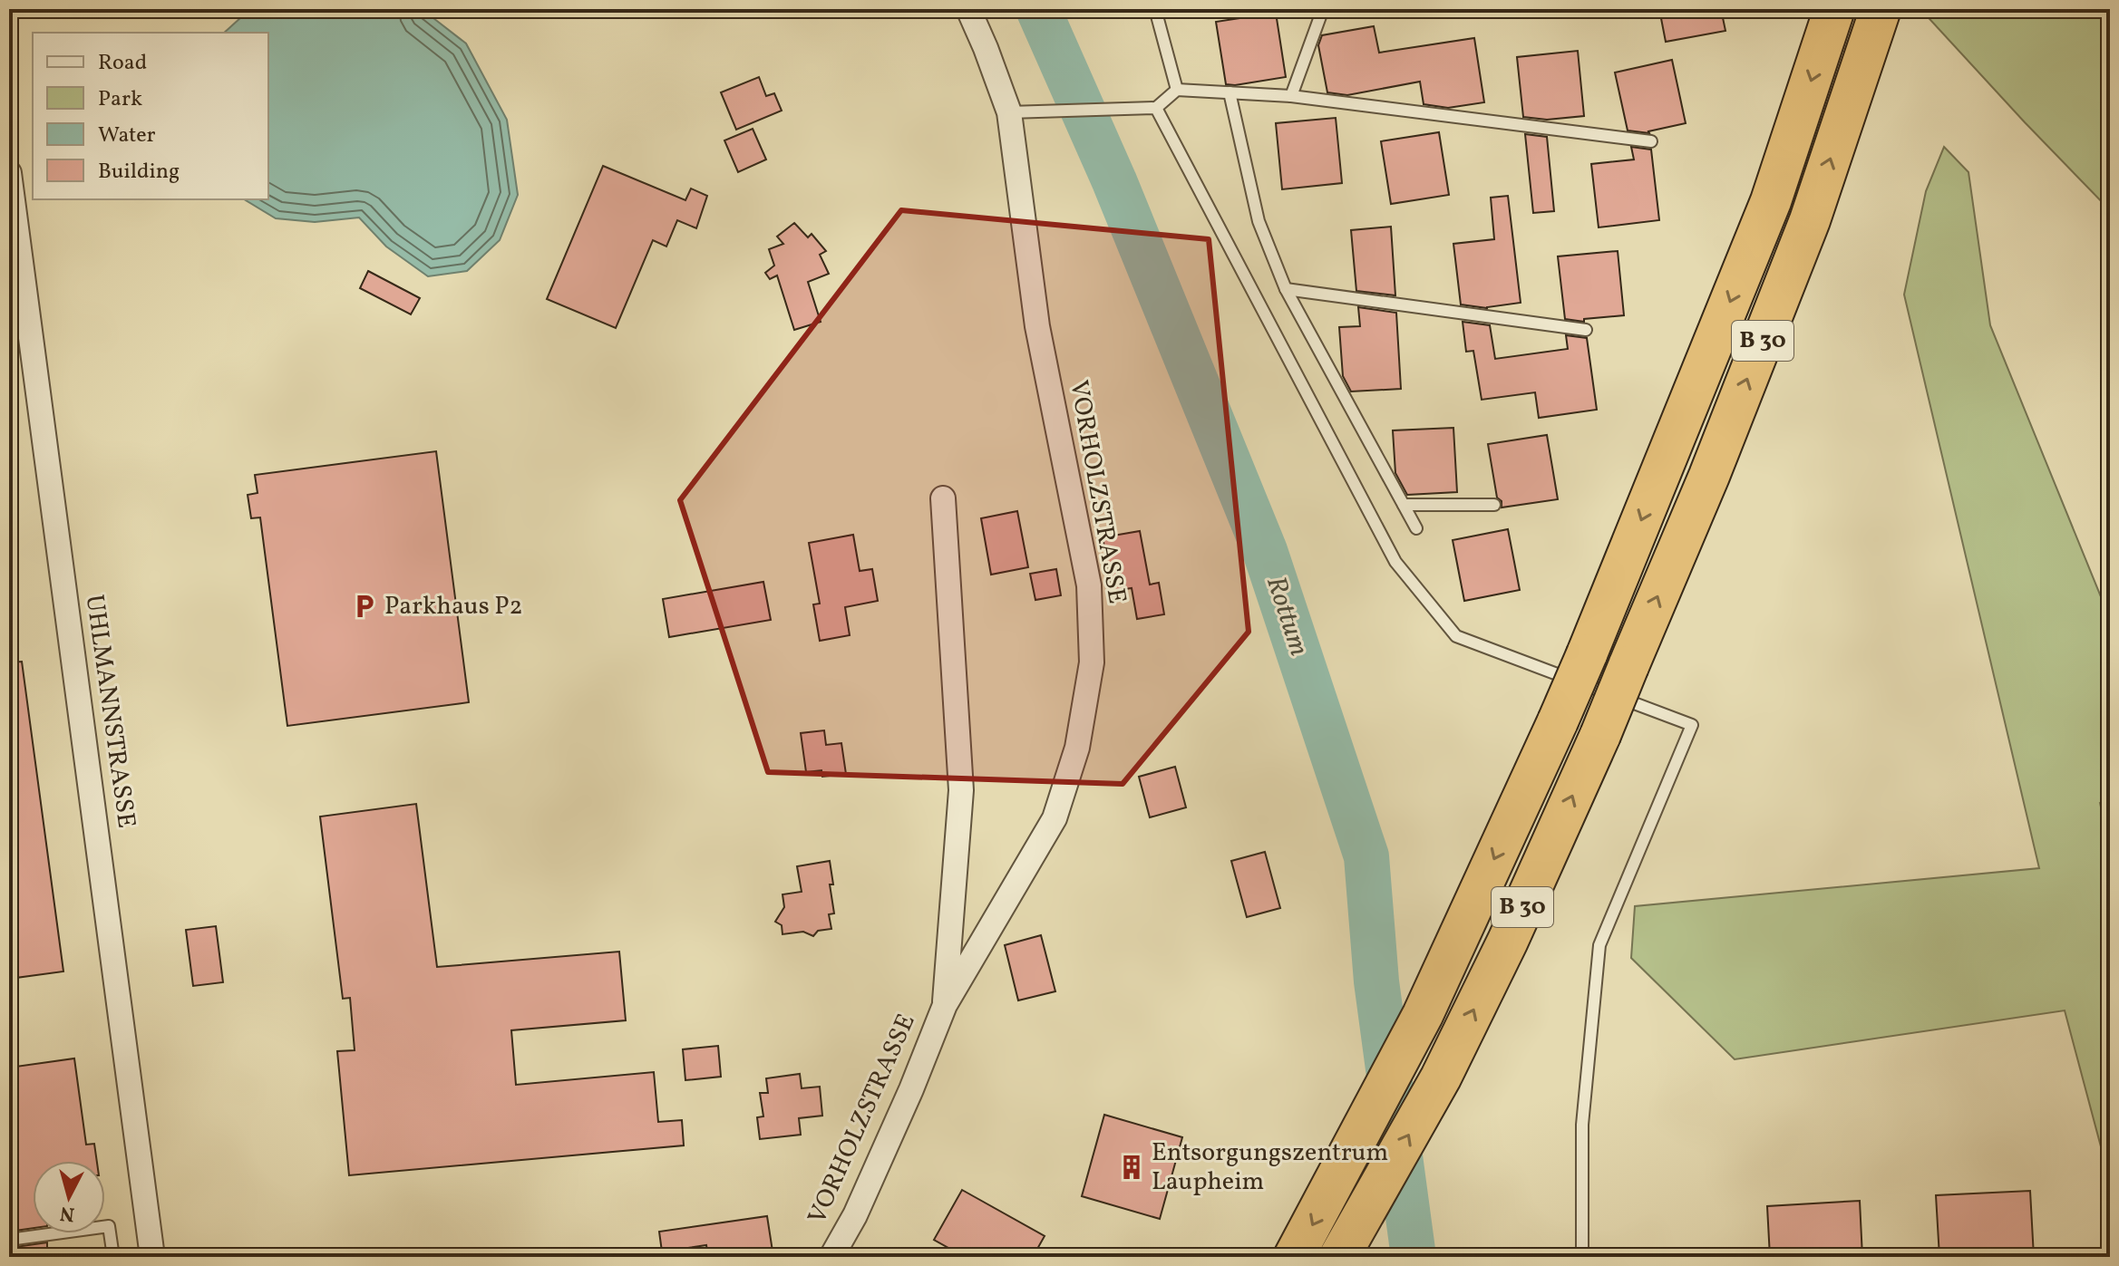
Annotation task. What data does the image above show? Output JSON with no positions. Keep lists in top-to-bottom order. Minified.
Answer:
{"streets":{"highway":["B 30"],"street":["VORHOLZSTRASSE","UHLMANNSTRASSE"]},"water":["Rottum"],"places":{"parking":["Parkhaus P2"],"building":["Entsorgungszentrum Laupheim"]},"legend":["Road","Park","Water","Building"],"north":"bottom"}
